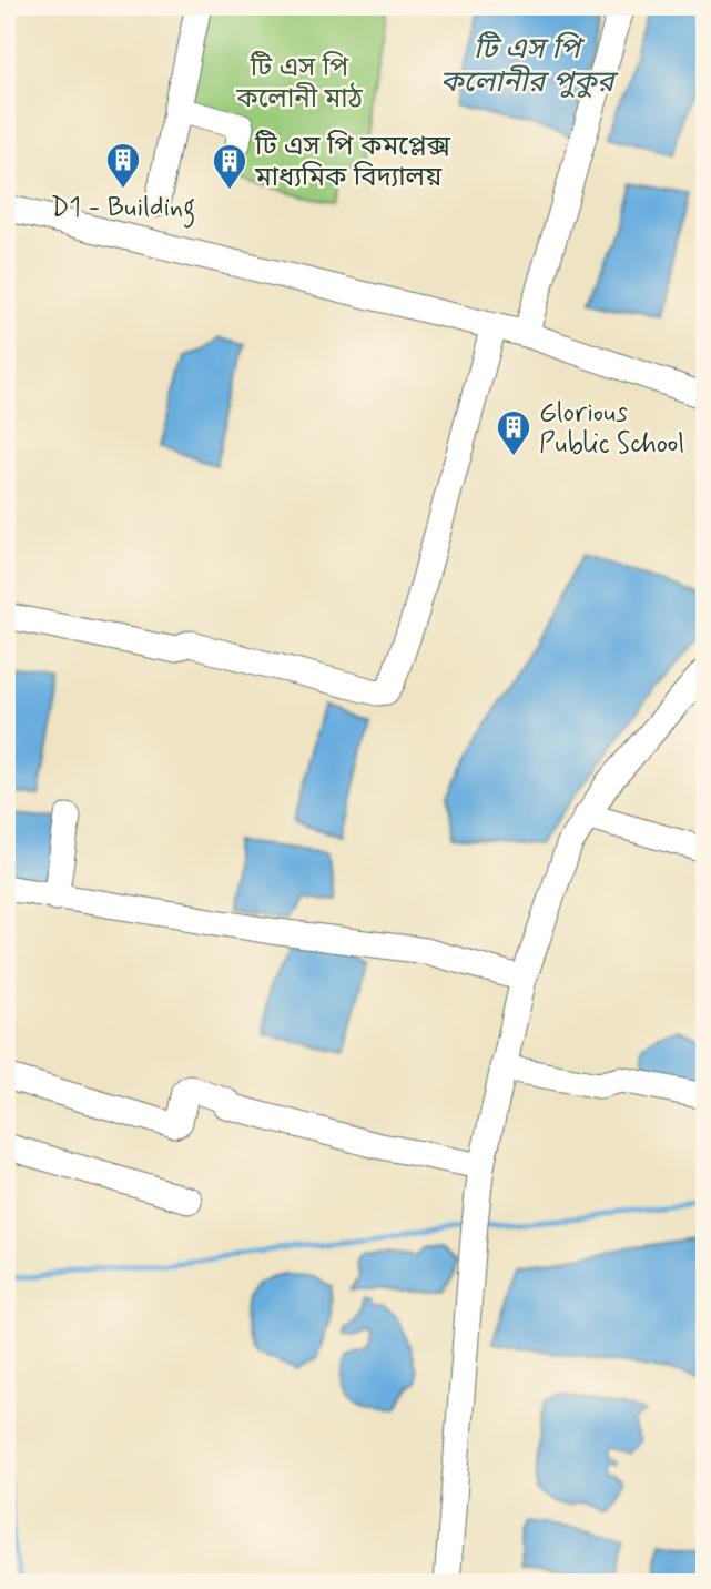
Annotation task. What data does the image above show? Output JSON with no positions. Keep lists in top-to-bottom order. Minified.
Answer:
{"water":["টি এস পি কলোনীর পুকুর"],"parks":["টি এস পি কলোনী মাঠ"],"places":{"building":["D1 - Building","টি এস পি কমপ্লেক্স মাধ্যমিক বিদ্যালয়","Glorious Public School"]}}
